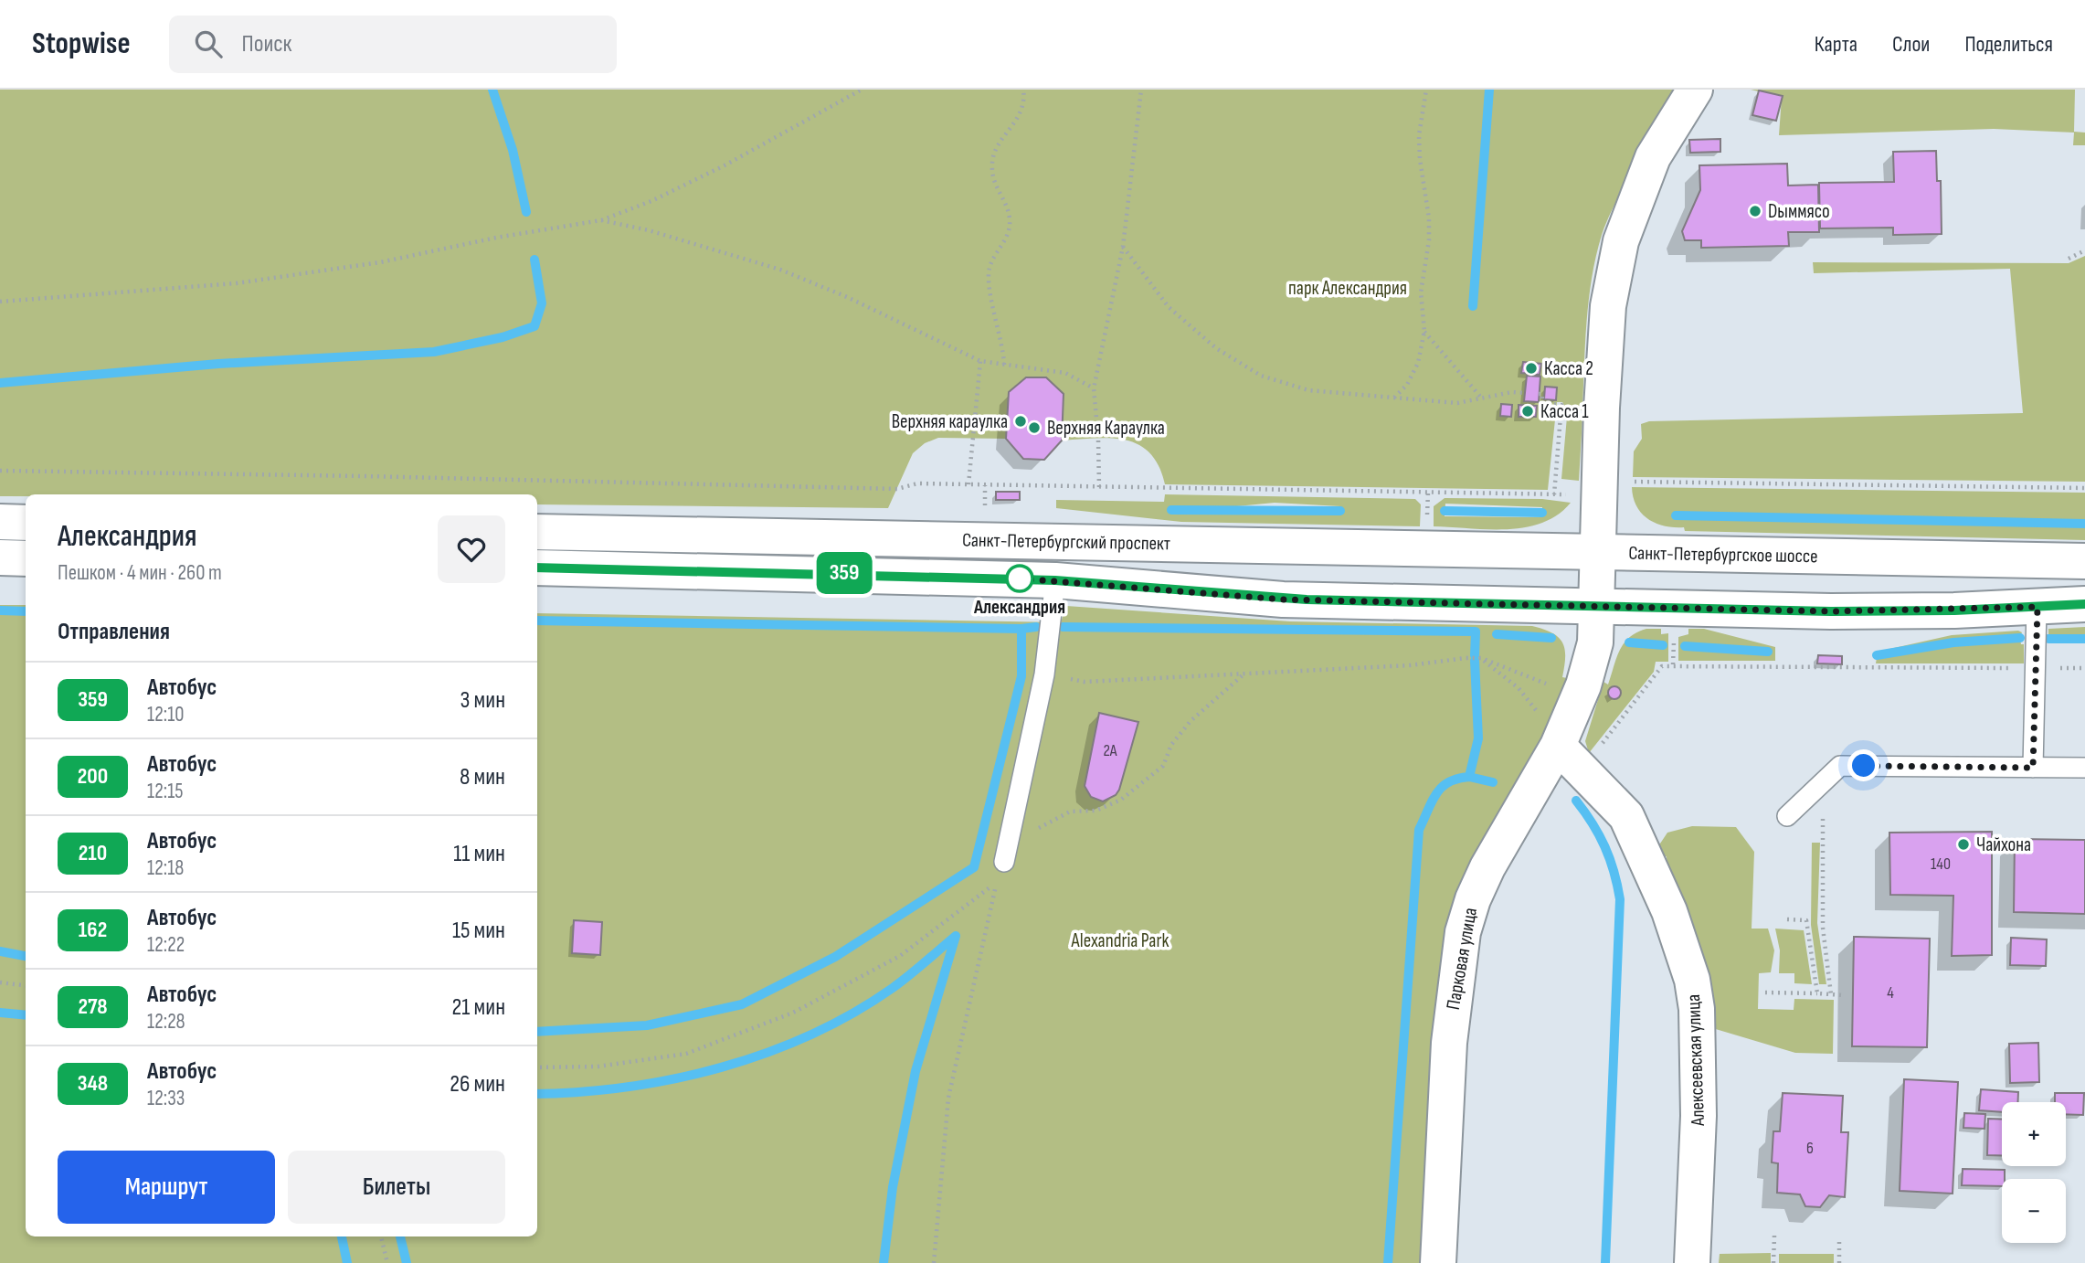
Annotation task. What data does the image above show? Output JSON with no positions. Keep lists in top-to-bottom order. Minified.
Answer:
{"streets":{"main road":["Санкт-Петербургский проспект","Санкт-Петербургское шоссе","Парковая улица","Алексеевская улица"]},"crossings":[["Санкт-Петербургский проспект","Санкт-Петербургское шоссе"],["Санкт-Петербургский проспект","Парковая улица"],["Санкт-Петербургское шоссе","Парковая улица"],["Парковая улица","Алексеевская улица"]],"parks":["парк Александрия","Alexandria Park"],"places":["Dыммясо","Касса 2","Касса 1","Верхняя караулка","Верхняя Караулка","Александрия","Чайхона"],"lines":["bus line 359"],"house_numbers":["2А","140","4","6"],"page":{"header":"Stopwise","search":"Поиск","nav":["Карта","Слои","Поделиться"],"on_map":"359","heading":[["Александрия","Пешком · 4 мин · 260 m"],"Отправления"],"list":[{"mark":"359","name":"Автобус","note":"12:10","value":"3 мин"},{"mark":"200","name":"Автобус","note":"12:15","value":"8 мин"},{"mark":"210","name":"Автобус","note":"12:18","value":"11 мин"},{"mark":"162","name":"Автобус","note":"12:22","value":"15 мин"},{"mark":"278","name":"Автобус","note":"12:28","value":"21 мин"},{"mark":"348","name":"Автобус","note":"12:33","value":"26 мин"}],"map_buttons":["+","−"],"buttons":["Маршрут","Билеты"]}}
